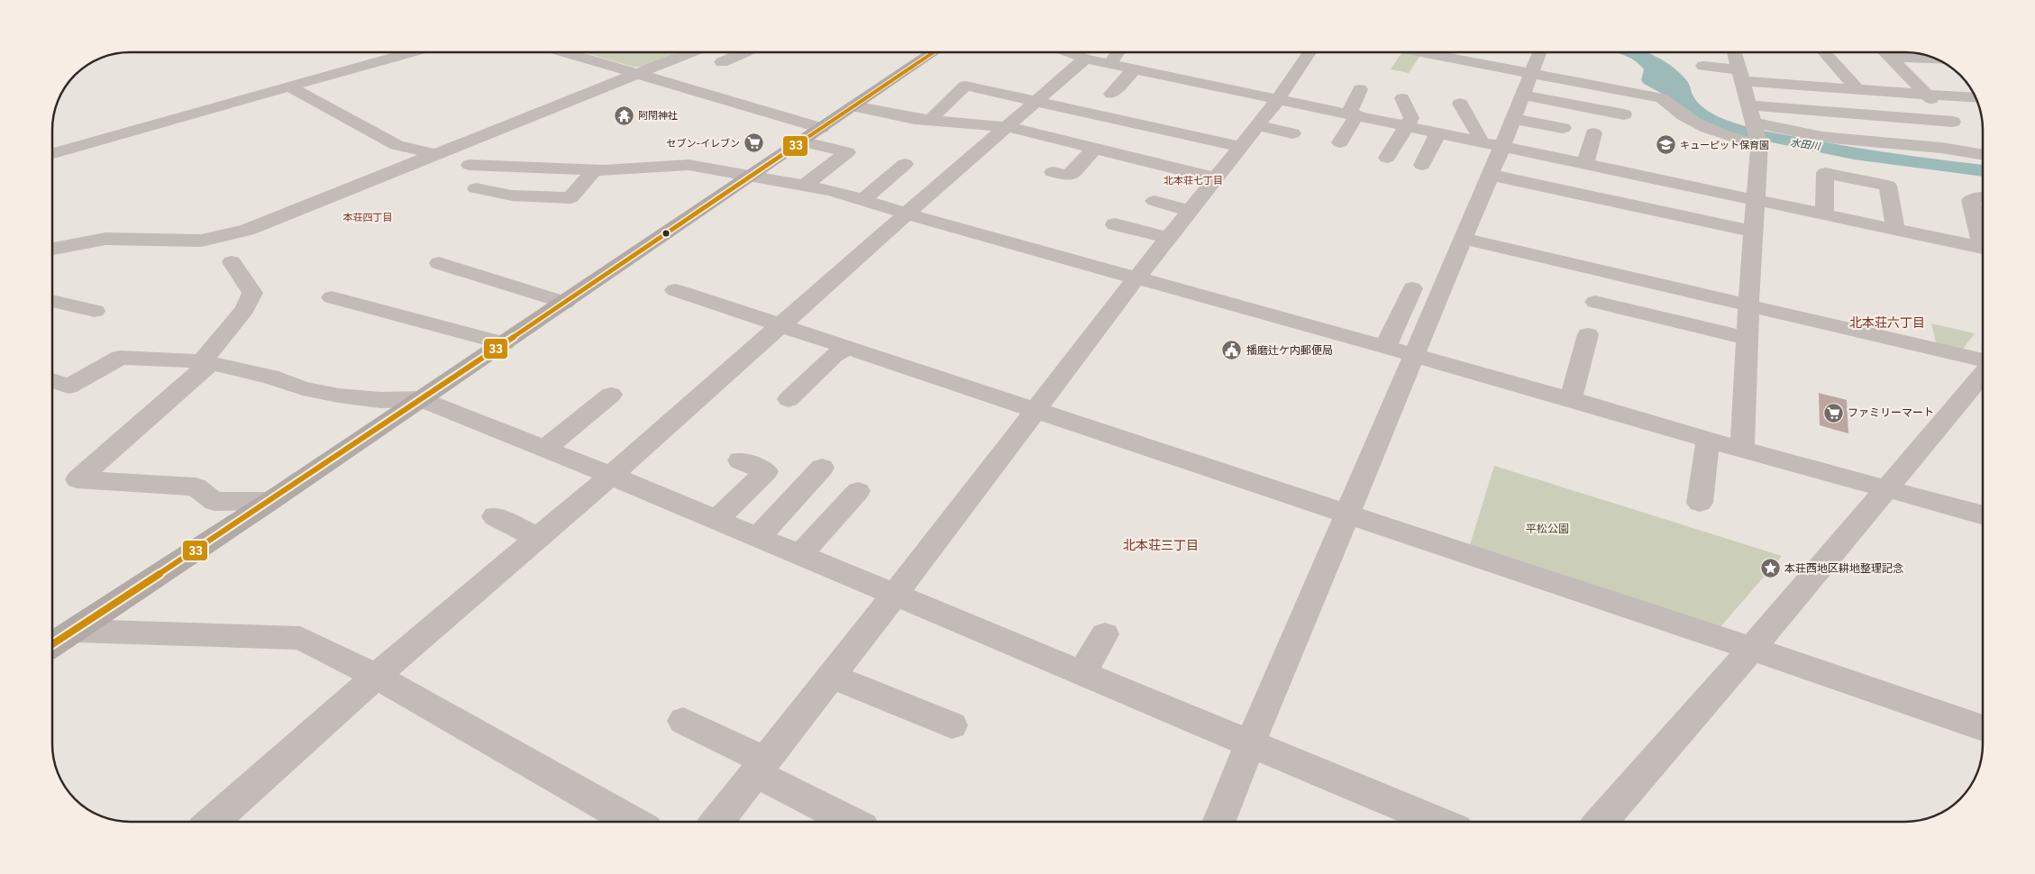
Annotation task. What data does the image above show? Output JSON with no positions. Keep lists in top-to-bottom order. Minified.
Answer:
{"districts":["北本荘七丁目","本荘四丁目","北本荘六丁目","北本荘三丁目"],"water":["水田川"],"parks":["平松公園"],"places":{"temple":["阿閇神社"],"supermarket":["セブン-イレブン","ファミリーマート"],"school or university":["キューピット保育園"],"public building":["播磨辻ケ内郵便局"],"place":["本荘西地区耕地整理記念"]},"lines":["transit line 33"]}
